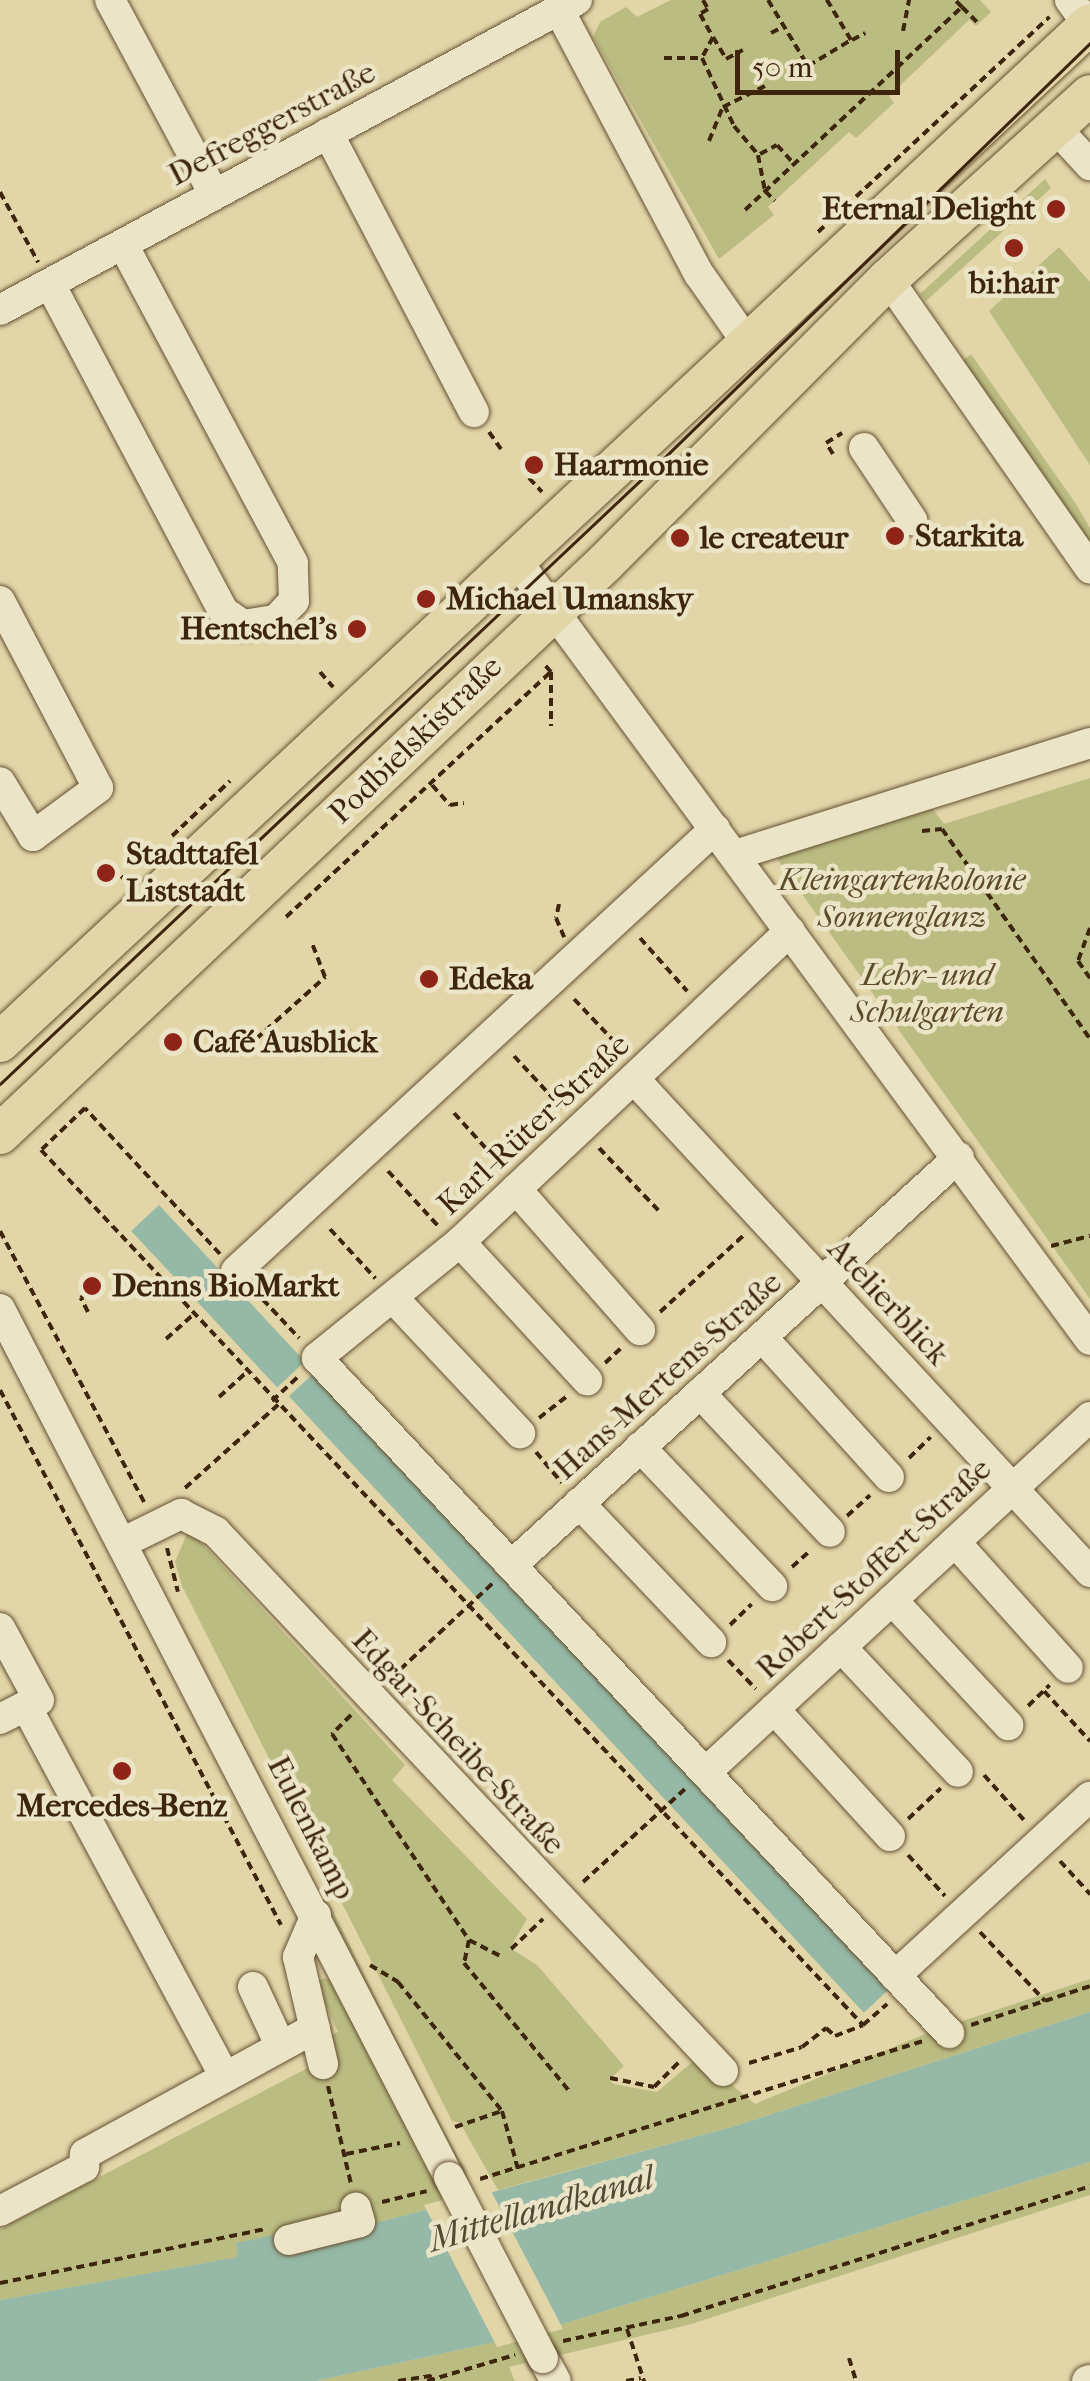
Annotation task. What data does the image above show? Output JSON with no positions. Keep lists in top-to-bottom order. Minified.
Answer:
{"streets":{"main road":["Podbielskistraße"],"street":["Defreggerstraße","Karl-Rüter-Straße","Atelierblick","Hans-Mertens-Straße","Robert-Stoffert-Straße","Edgar-Scheibe-Straße","Eulenkamp"]},"crossings":[["Karl-Rüter-Straße","Atelierblick"],["Atelierblick","Hans-Mertens-Straße"],["Atelierblick","Robert-Stoffert-Straße"]],"water":["Mittellandkanal"],"parks":["Kleingartenkolonie Sonnenglanz","Lehr- und Schulgarten"],"places":["Eternal Delight","bi:hair","Haarmonie","Starkita","le createur","Michael Umansky","Hentschel's","Stadttafel Liststadt","Edeka","Café Ausblick","Denns BioMarkt","Mercedes-Benz"],"scale_bar":"50 m"}
